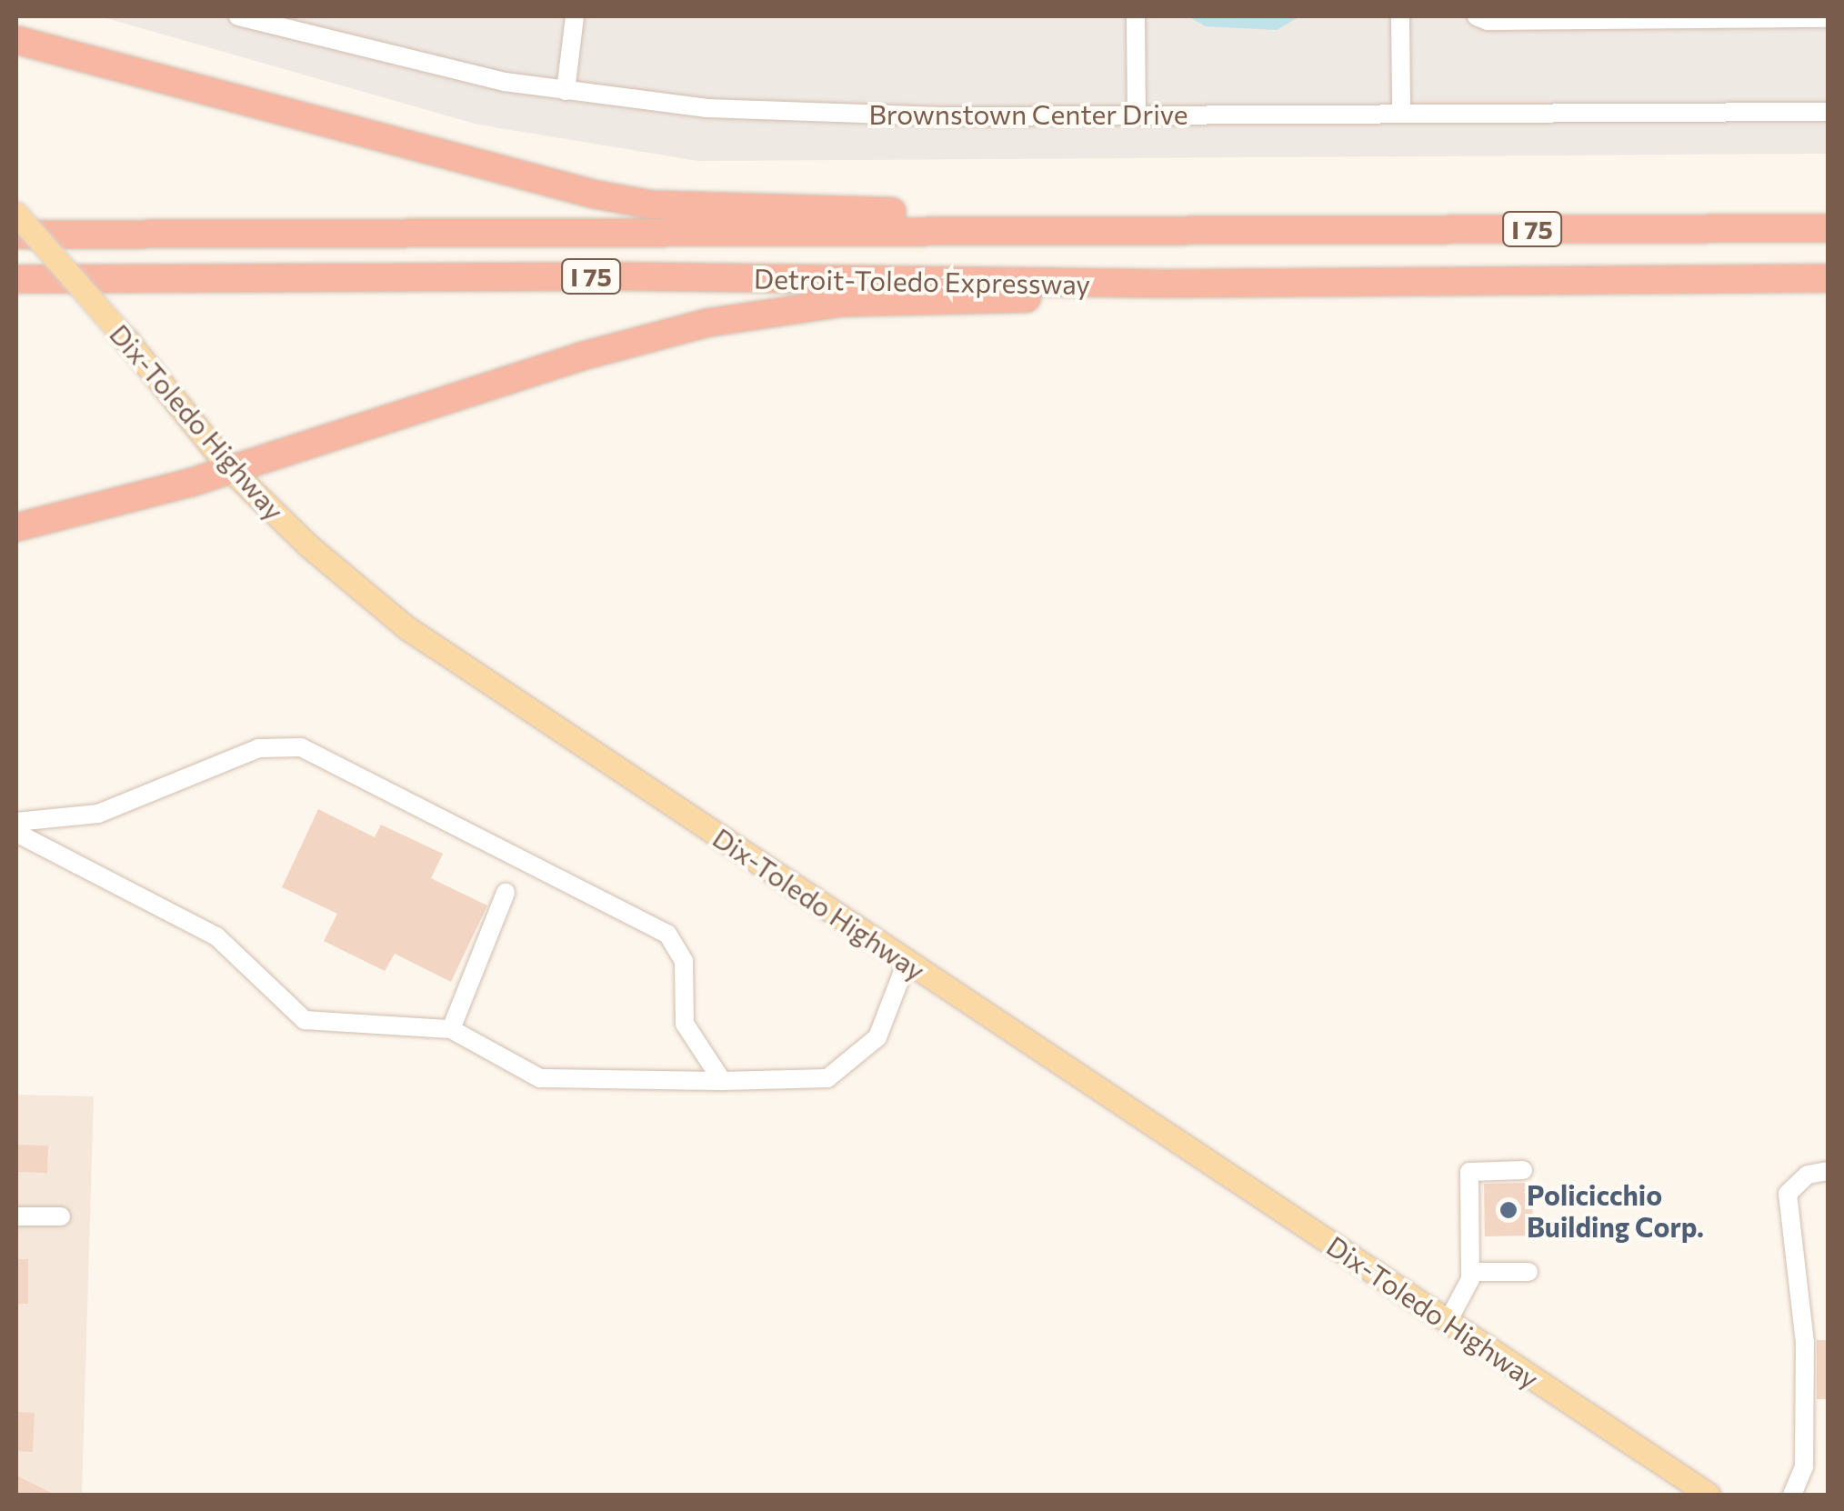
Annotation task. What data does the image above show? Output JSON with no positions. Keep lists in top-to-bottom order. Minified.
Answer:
{"streets":{"highway":["I 75","Detroit-Toledo Expressway"],"main road":["Dix-Toledo Highway"],"street":["Brownstown Center Drive"]},"places":["Policicchio Building Corp."]}
